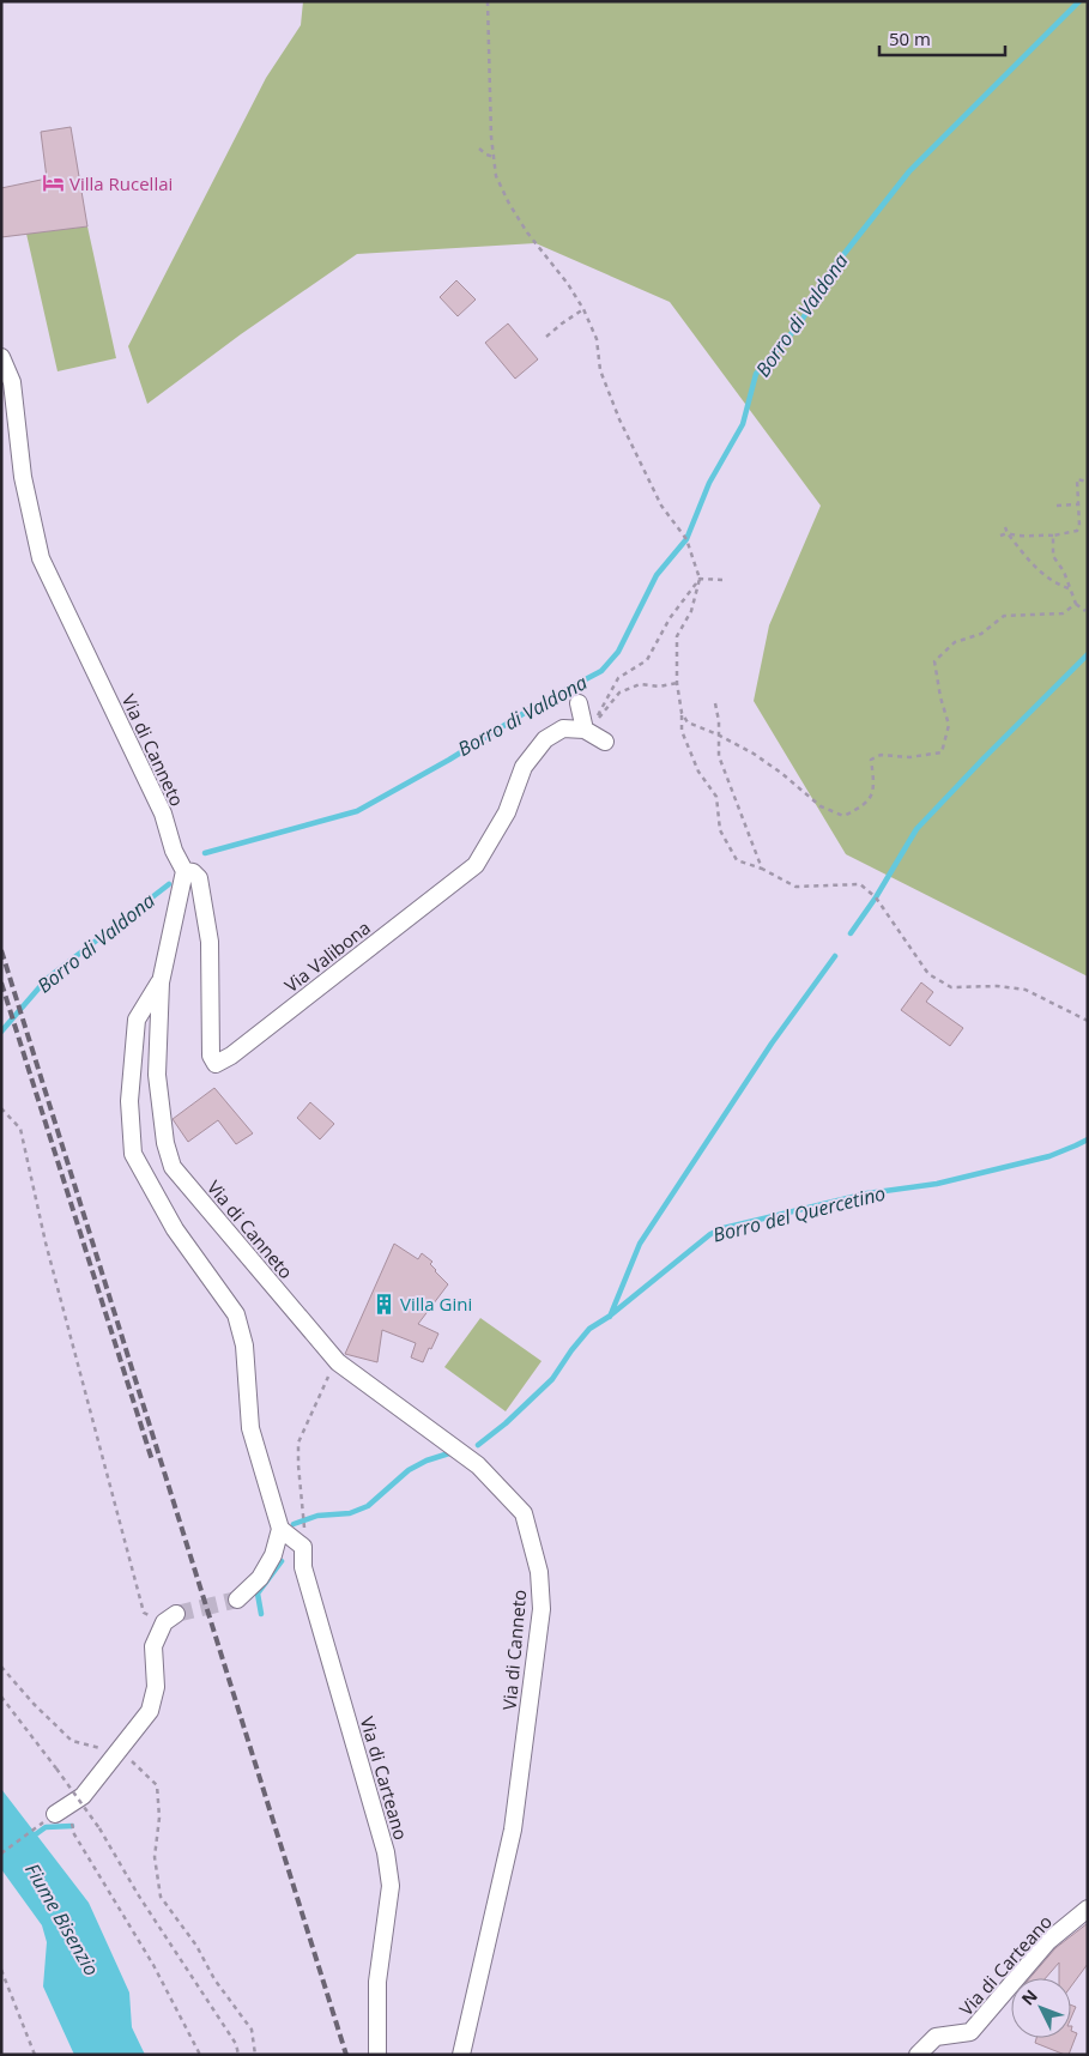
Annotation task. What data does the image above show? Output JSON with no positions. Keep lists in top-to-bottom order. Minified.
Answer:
{"streets":{"street":["Via di Canneto","Via Valibona","Via di Carteano"]},"crossings":[["Via di Canneto","Via Valibona"]],"water":["Borro di Valdona","Borro del Quercetino","Fiume Bisenzio"],"places":{"hotel":["Villa Rucellai"],"building":["Villa Gini"]},"scale_bar":"50 m","north":"top left"}
